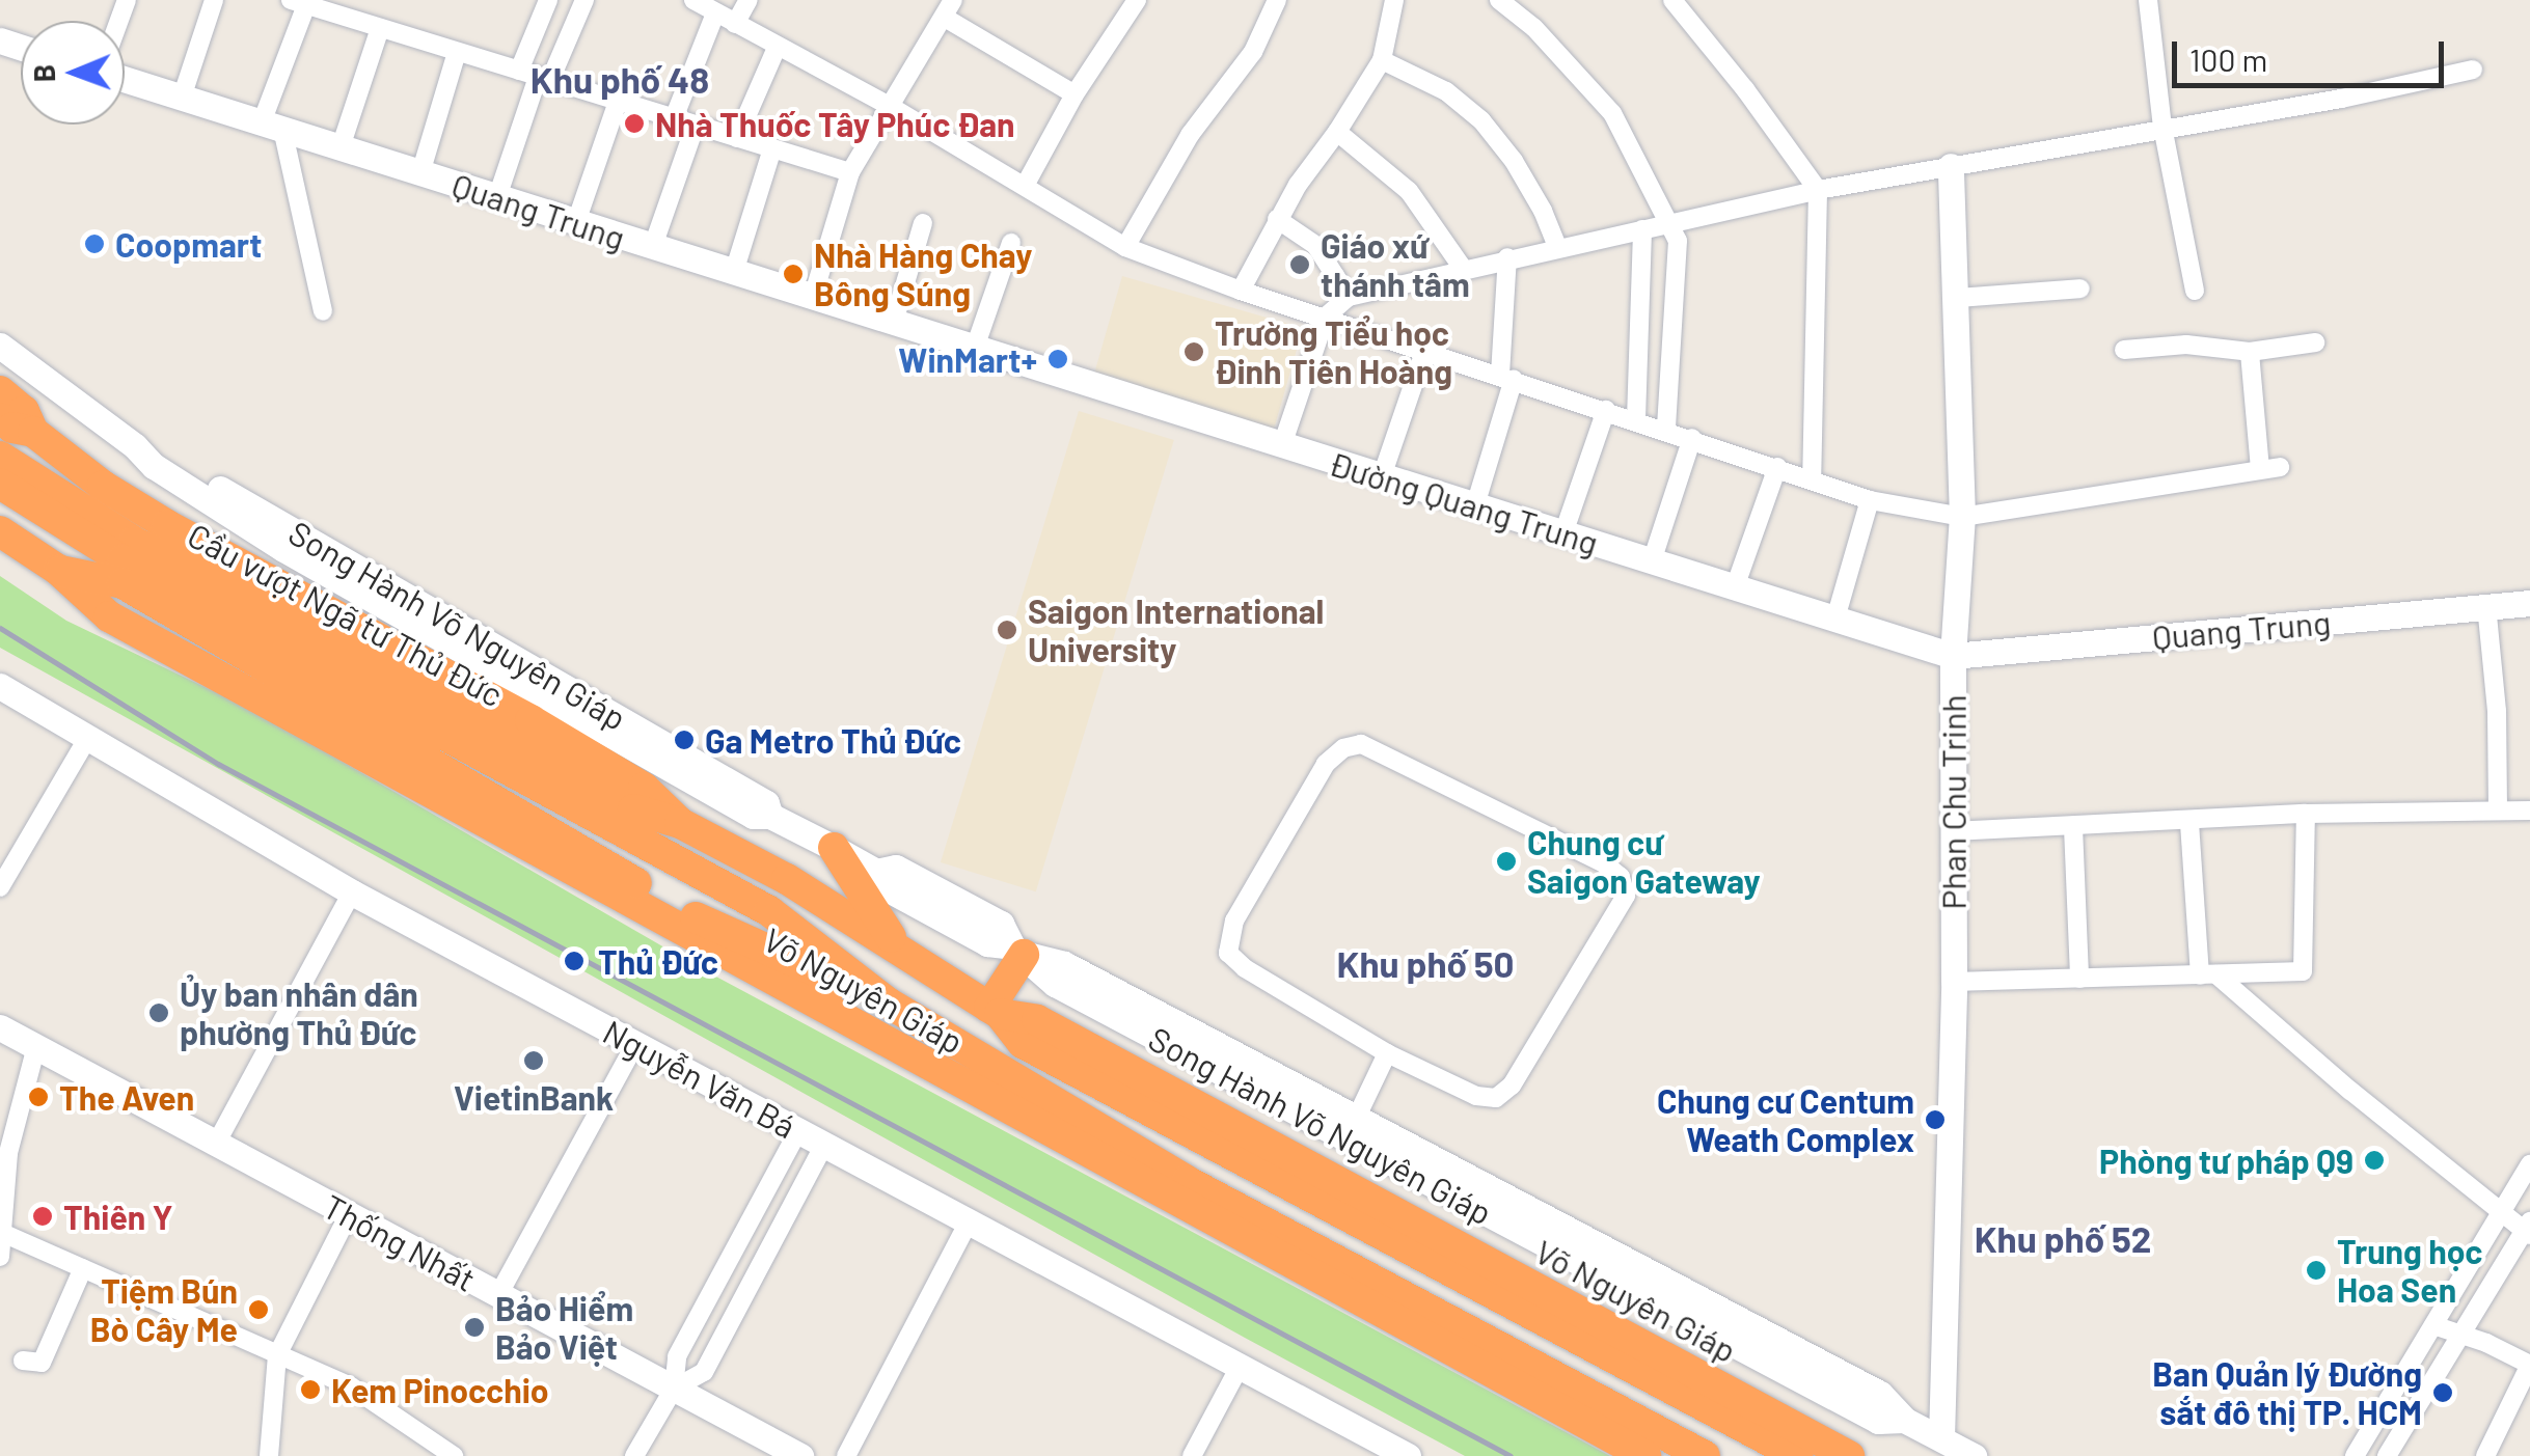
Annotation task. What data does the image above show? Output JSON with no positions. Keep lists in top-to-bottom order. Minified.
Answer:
{"streets":{"highway":["Cầu vượt Ngã tư Thủ Đức","Võ Nguyên Giáp"],"main road":["Quang Trung","Đường Quang Trung","Song Hành Võ Nguyên Giáp","Phan Chu Trinh","Nguyễn Văn Bá","Thống Nhất"]},"crossings":[["Quang Trung","Đường Quang Trung"],["Quang Trung","Phan Chu Trinh"],["Đường Quang Trung","Phan Chu Trinh"],["Cầu vượt Ngã tư Thủ Đức","Võ Nguyên Giáp"],["Song Hành Võ Nguyên Giáp","Phan Chu Trinh"]],"districts":["Khu phố 48","Khu phố 50","Khu phố 52"],"places":["Nhà Thuốc Tây Phúc Đan","Coopmart","Giáo xứ thánh tâm","Nhà Hàng Chay Bông Súng","Trường Tiểu học Đinh Tiên Hoàng","WinMart+","Saigon International University","Ga Metro Thủ Đức","Chung cư Saigon Gateway","Thủ Đức","Ủy ban nhân dân phường Thủ Đức","VietinBank","The Aven","Chung cư Centum Weath Complex","Phòng tư pháp Q9","Thiên Y","Trung học Hoa Sen","Tiệm Bún Bò Cây Me","Bảo Hiểm Bảo Việt","Kem Pinocchio","Ban Quản lý Đường sắt đô thị TP. HCM"],"scale_bar":"100 m","north":"left"}
